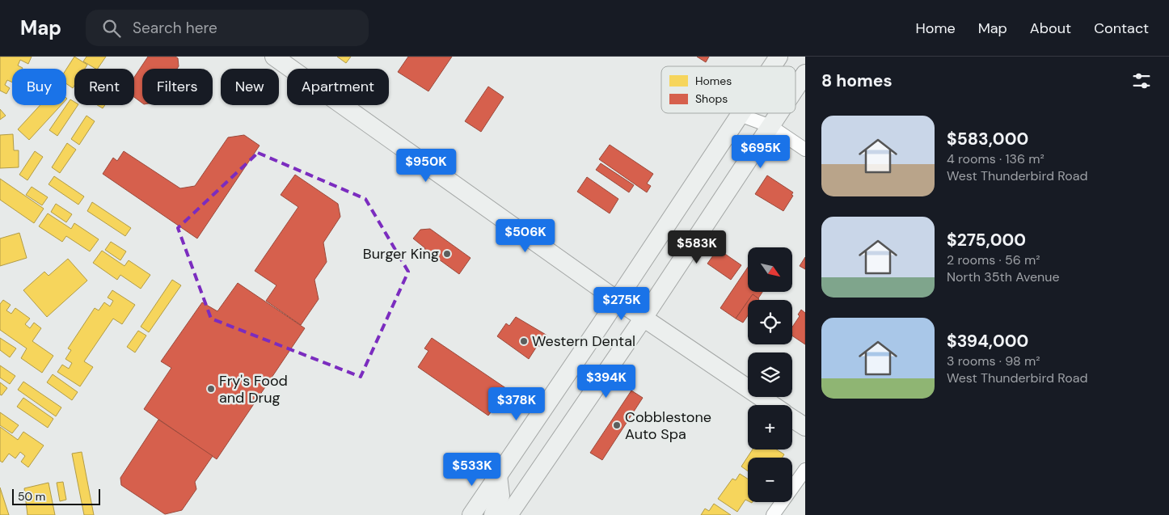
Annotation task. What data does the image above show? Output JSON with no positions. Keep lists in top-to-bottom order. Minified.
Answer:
{"places":["Burger King","Western Dental","Fry's Food and Drug","Cobblestone Auto Spa"],"legend":["Homes","Shops"],"scale_bar":"50 m","north":"bottom right","page":{"header":"Map","search":"Search here","nav":["Home","Map","About","Contact"],"heading":"8 homes","chip":["Buy","Rent","Filters","New","Apartment"],"list":[{"name":"$583,000","note":"4 rooms · 136 m² · West Thunderbird Road"},{"name":"$275,000","note":"2 rooms · 56 m² · North 35th Avenue"},{"name":"$394,000","note":"3 rooms · 98 m² · West Thunderbird Road"}],"price":["$695K","$950K","$506K","$583K","$275K","$394K","$378K","$533K"],"map_buttons":["+","−"],"scale":"50 m"}}
